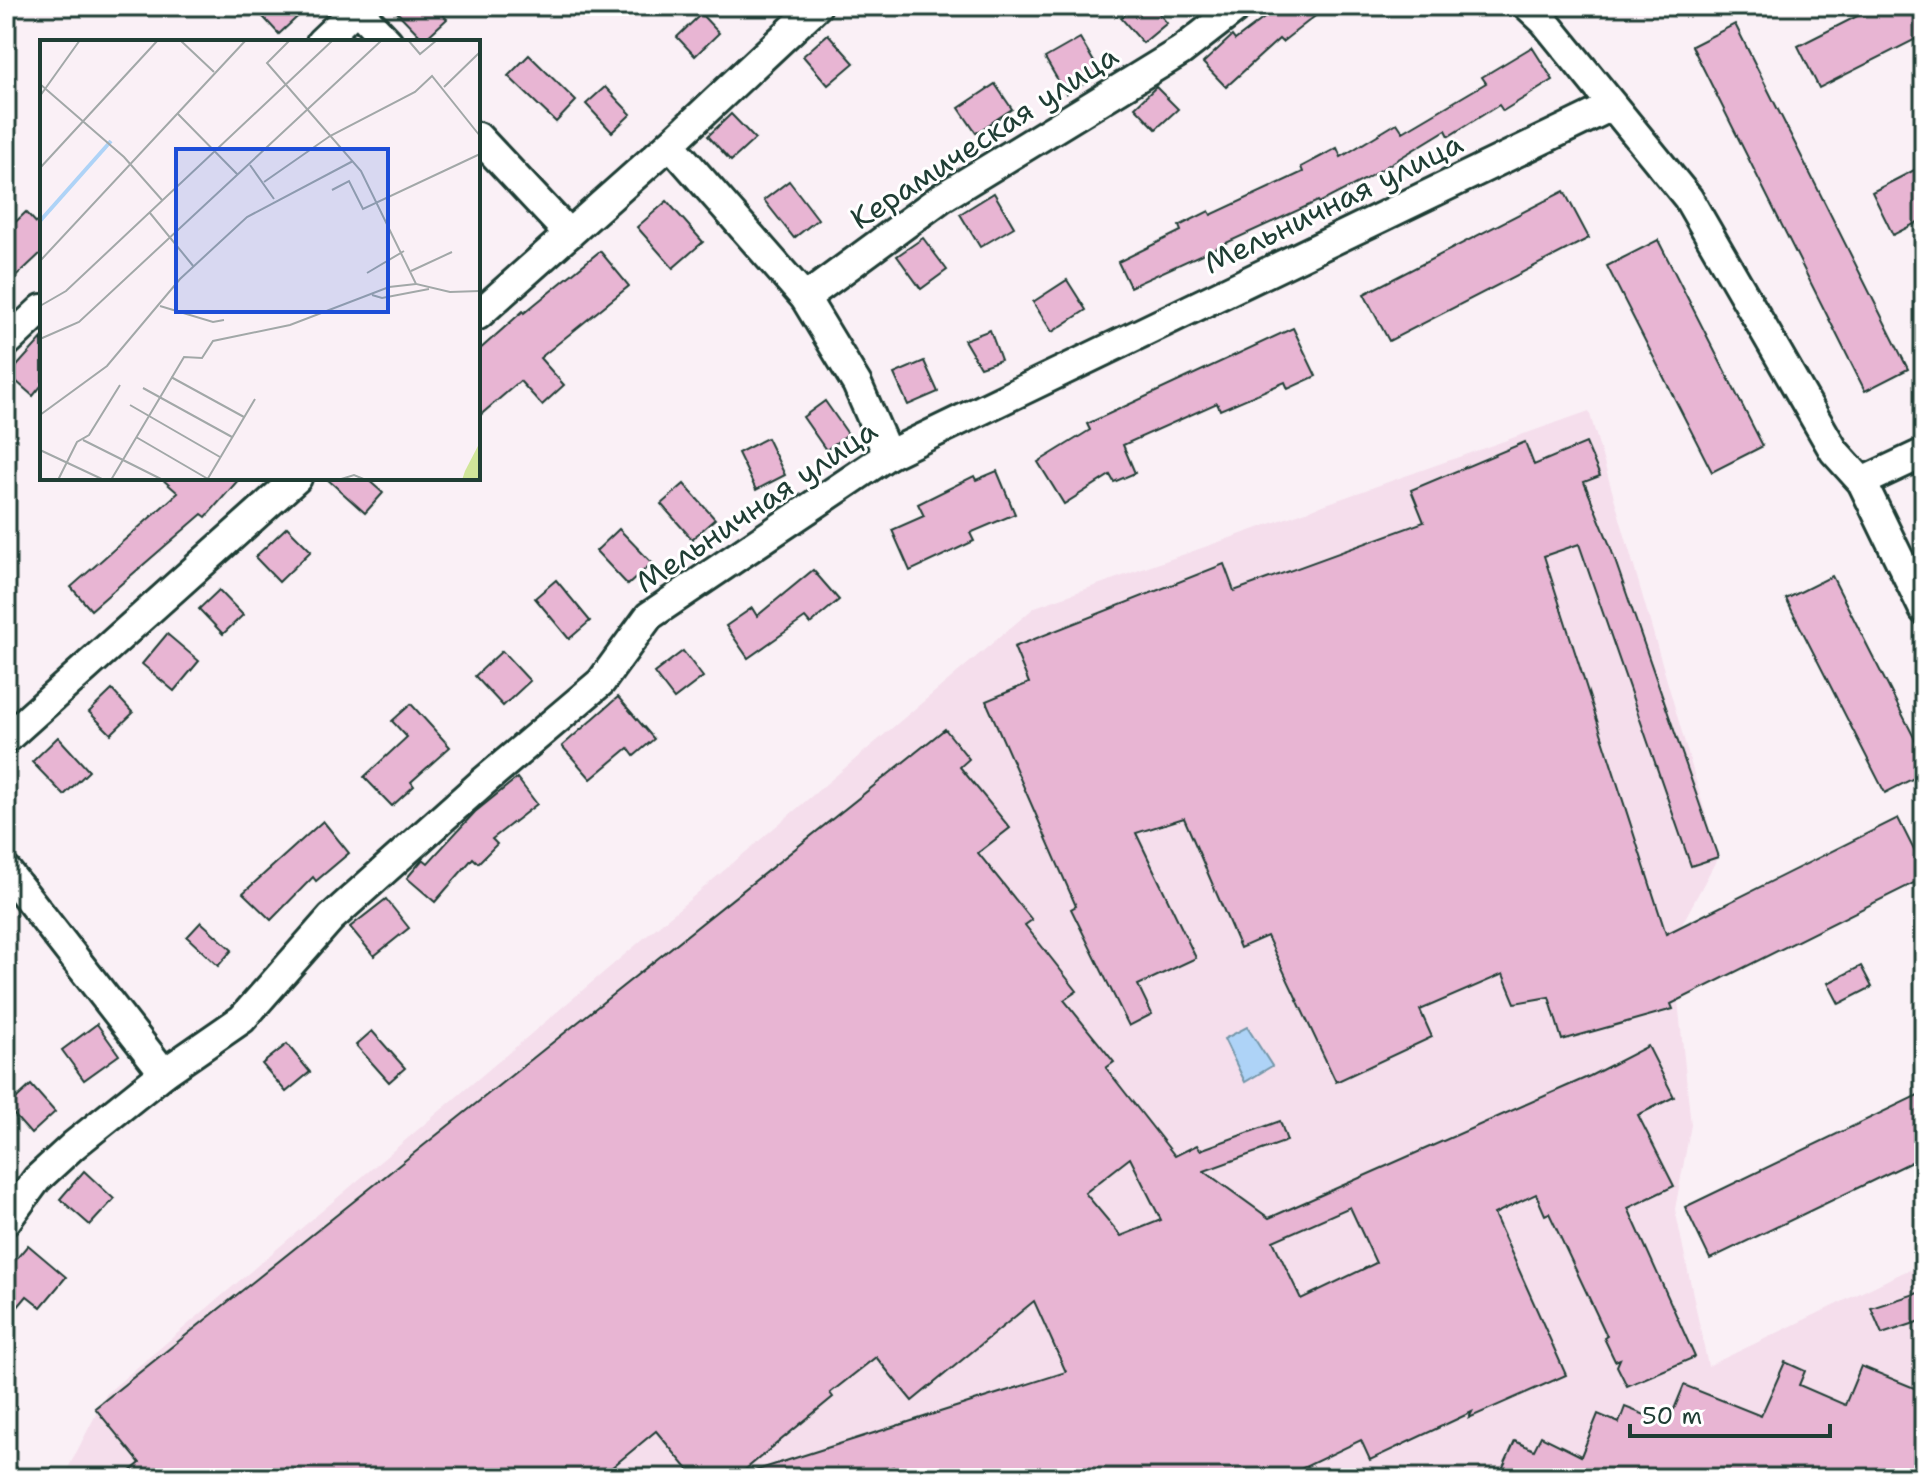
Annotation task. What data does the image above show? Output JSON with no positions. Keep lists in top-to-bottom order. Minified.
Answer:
{"streets":{"street":["Керамическая улица","Мельничная улица"]},"scale_bar":"50 m"}
